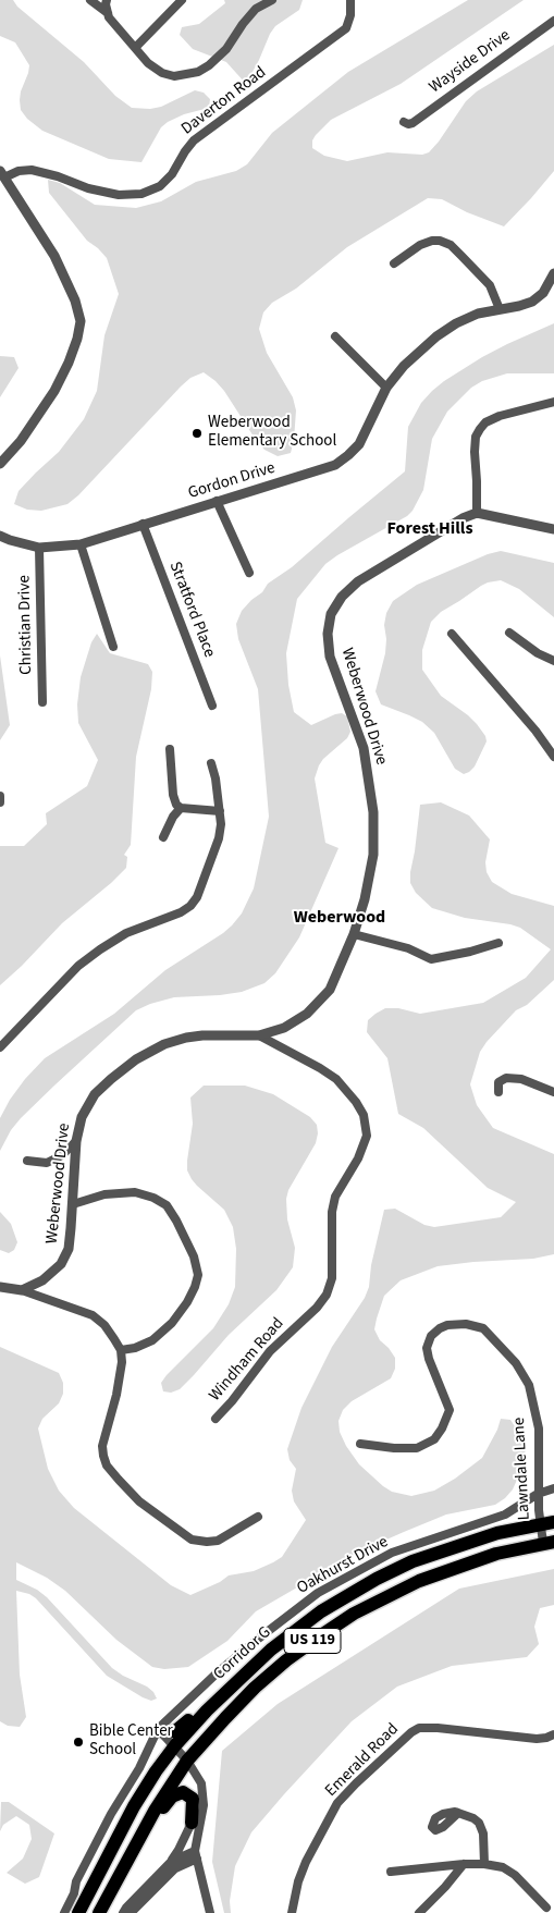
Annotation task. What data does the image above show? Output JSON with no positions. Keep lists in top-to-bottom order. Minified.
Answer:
{"streets":{"highway":["US 119","Corridor G"],"street":["Wayside Drive","Daverton Road","Gordon Drive","Stratford Place","Christian Drive","Weberwood Drive","Windham Road","Lawndale Lane","Oakhurst Drive","Emerald Road"]},"crossings":[["Gordon Drive","Stratford Place"],["Gordon Drive","Christian Drive"],["Weberwood Drive","Windham Road"],["Lawndale Lane","Oakhurst Drive"],["Lawndale Lane","Corridor G"]],"districts":["Forest Hills","Weberwood"],"places":["Weberwood Elementary School","Bible Center School"]}
